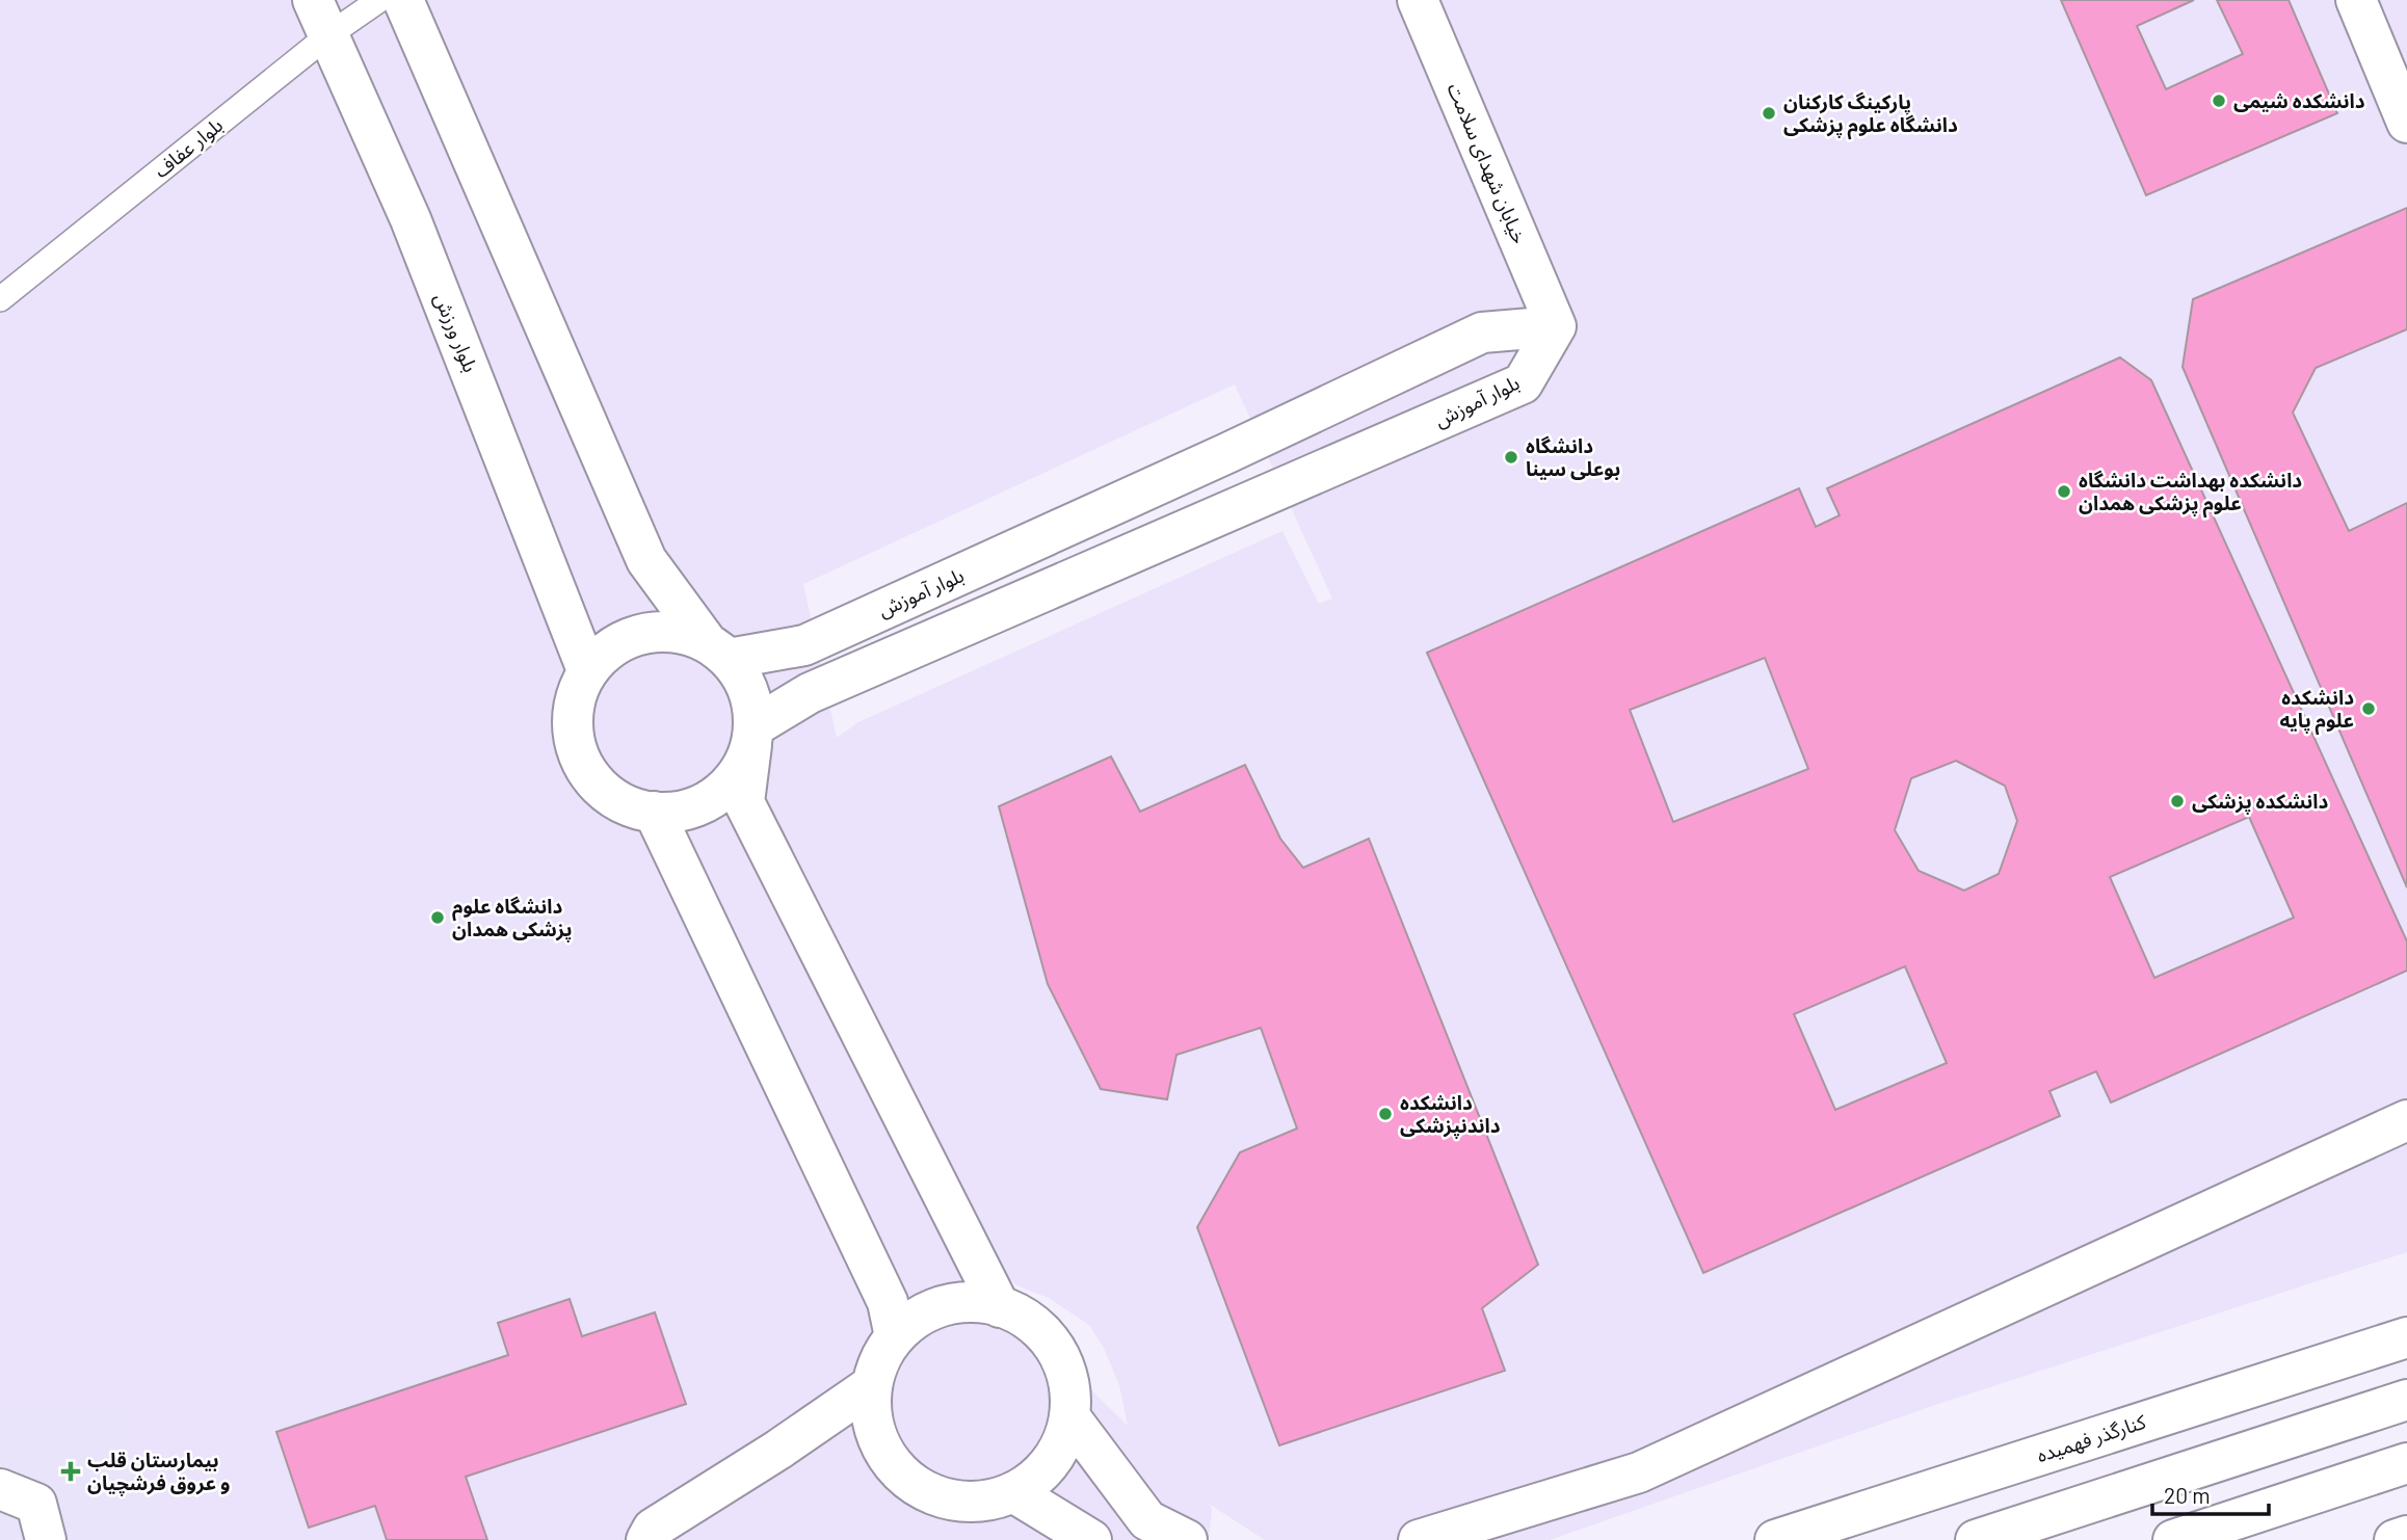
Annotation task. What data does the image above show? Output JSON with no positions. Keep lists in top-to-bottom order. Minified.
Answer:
{"streets":{"street":["خیابان شهدای سلامت","بلوار ورزش","بلوار آموزش","کنارگذر فهمیده"],"lane":["بلوار عفاف"]},"crossings":[["بلوار عفاف","بلوار ورزش"],["خیابان شهدای سلامت","بلوار آموزش"],["بلوار ورزش","بلوار آموزش"]],"places":{"other":["دانشکده شیمی","پارکینگ کارکنان دانشگاه علوم پزشکی","دانشگاه بوعلی سینا","دانشکده بهداشت دانشگاه علوم پزشکی همدان","دانشکده علوم پایه","دانشکده پزشکی","دانشگاه علوم پزشکی همدان","دانشکده داندنپزشکی"],"health":["بیمارستان قلب و عروق فرشچیان"]},"scale_bar":"20 m"}
